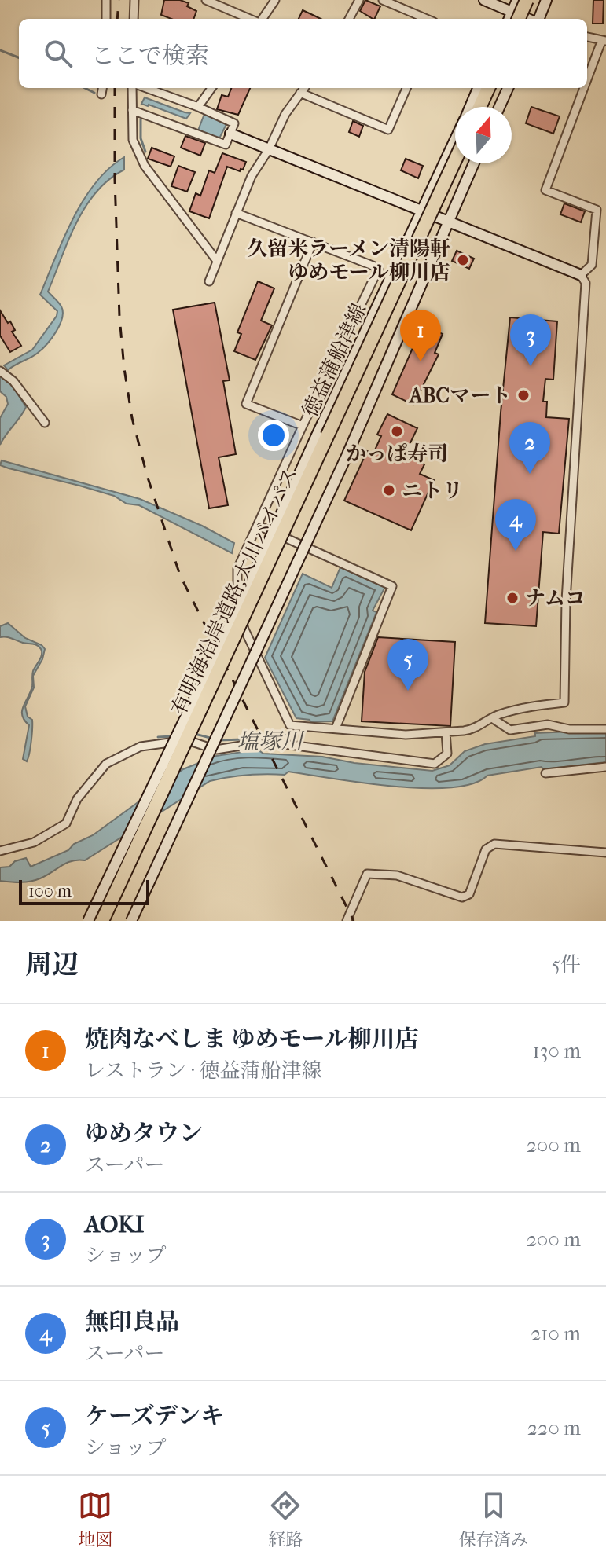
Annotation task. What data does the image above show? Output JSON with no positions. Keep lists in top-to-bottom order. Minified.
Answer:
{"streets":{"highway":["有明海沿岸道路;大川バイパス"],"main road":["徳益蒲船津線"]},"water":["塩塚川"],"places":["久留米ラーメン清陽軒 ゆめモール柳川店","ABCマート","かっぱ寿司","ニトリ","ナムコ"],"scale_bar":"100 m","north":"top","page":{"search":"ここで検索","pins":["1","3","2","4","5"],"scale":"100 m","heading":["周辺","5件"],"list":[{"mark":"1","name":"焼肉なべしま ゆめモール柳川店","note":"レストラン · 徳益蒲船津線","value":"130 m"},{"mark":"2","name":"ゆめタウン","note":"スーパー","value":"200 m"},{"mark":"3","name":"AOKI","note":"ショップ","value":"200 m"},{"mark":"4","name":"無印良品","note":"スーパー","value":"210 m"},{"mark":"5","name":"ケーズデンキ","note":"ショップ","value":"220 m"}],"nav":["地図","経路","保存済み"]}}
